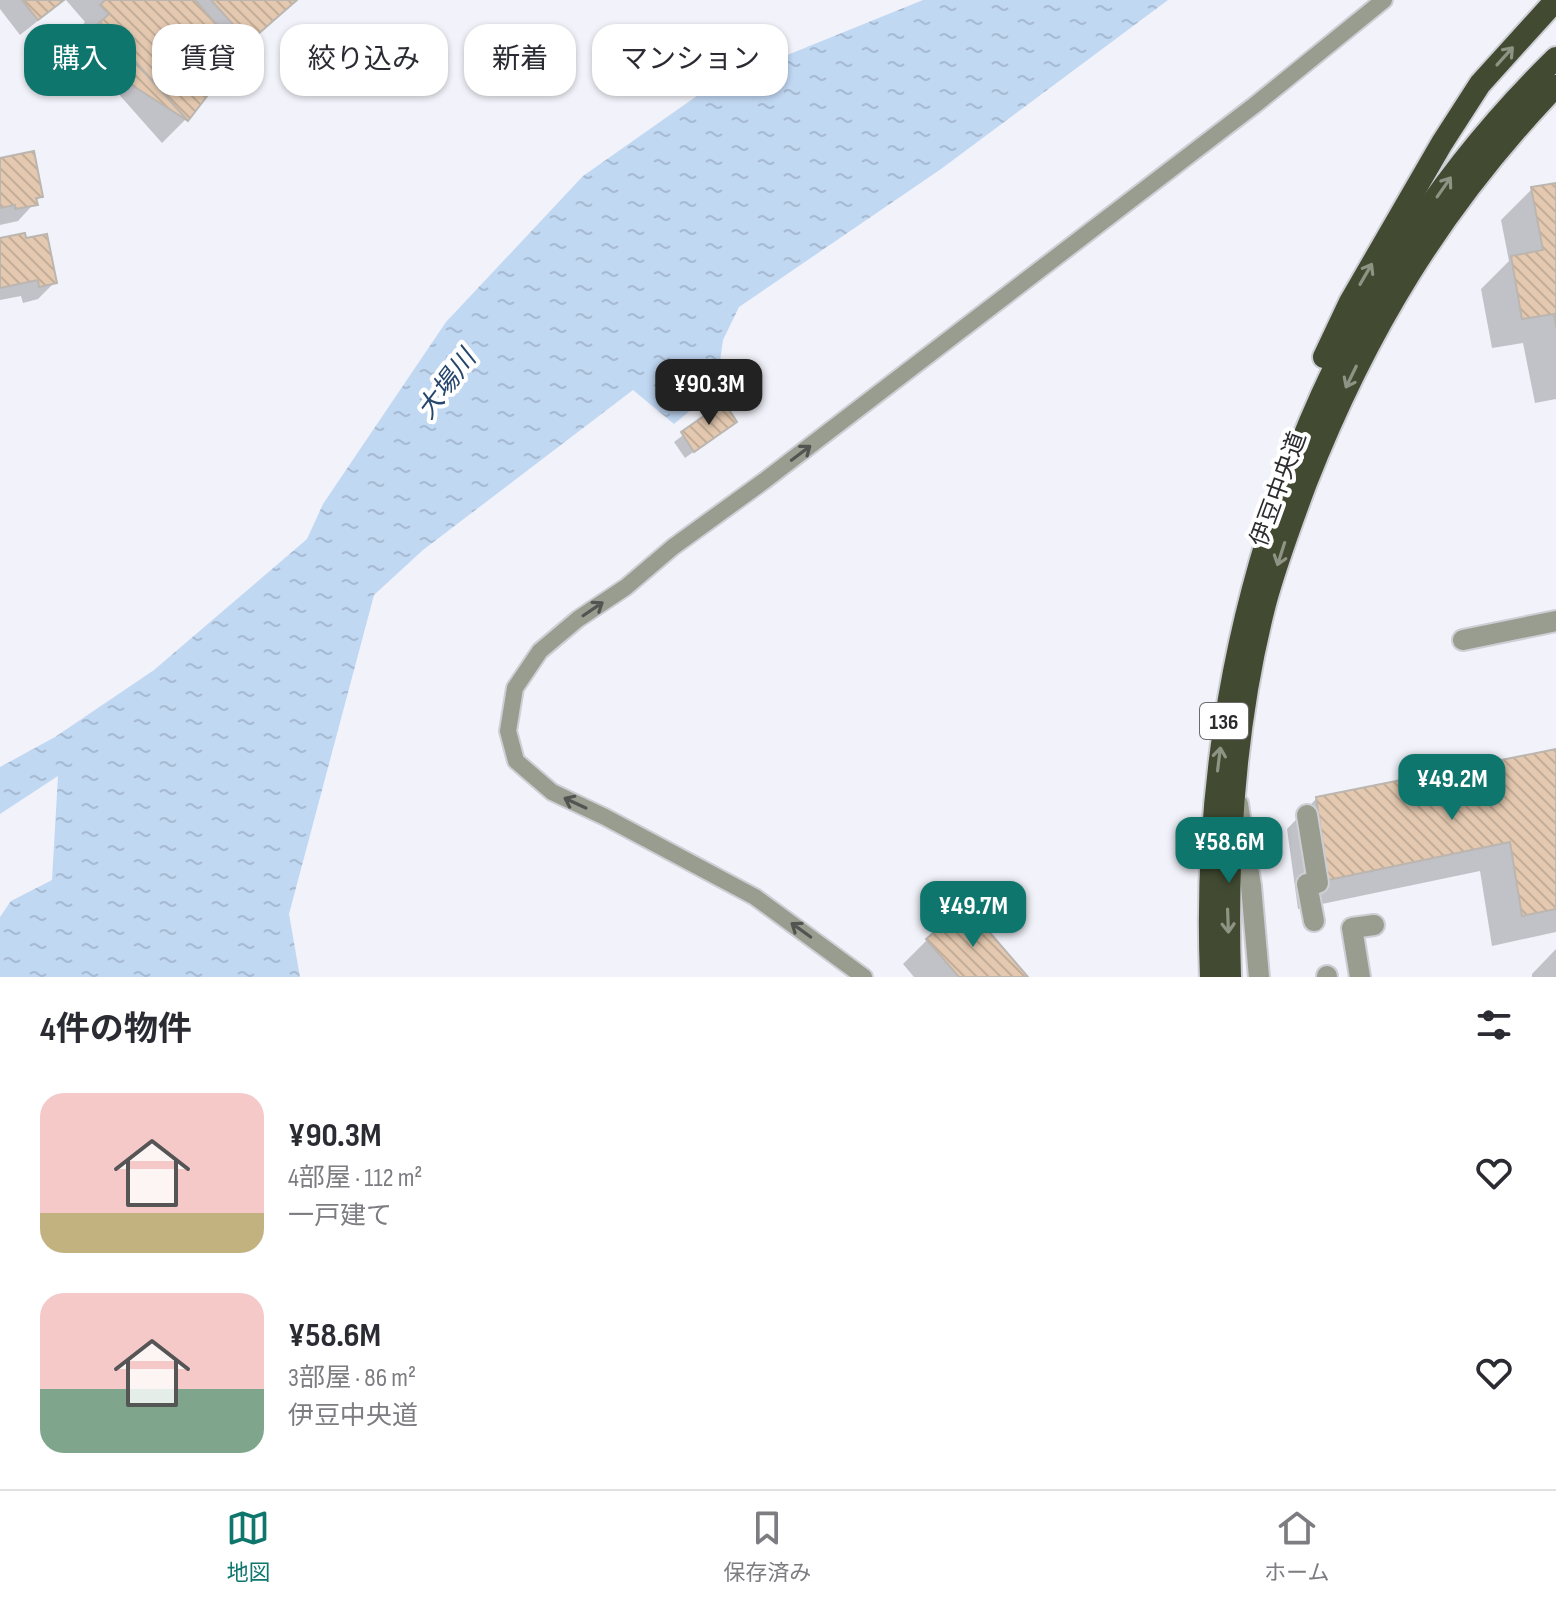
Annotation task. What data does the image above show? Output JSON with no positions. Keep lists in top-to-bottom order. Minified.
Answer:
{"streets":{"highway":["伊豆中央道","136"]},"water":["大場川"],"page":{"chip":["購入","賃貸","絞り込み","新着","マンション"],"price":["¥90.3M","¥49.2M","¥58.6M","¥49.7M"],"heading":"4件の物件","list":[{"name":"¥90.3M","note":"4部屋 · 112 m² · 一戸建て"},{"name":"¥58.6M","note":"3部屋 · 86 m² · 伊豆中央道"}],"tabs":["地図","保存済み","ホーム"]}}
